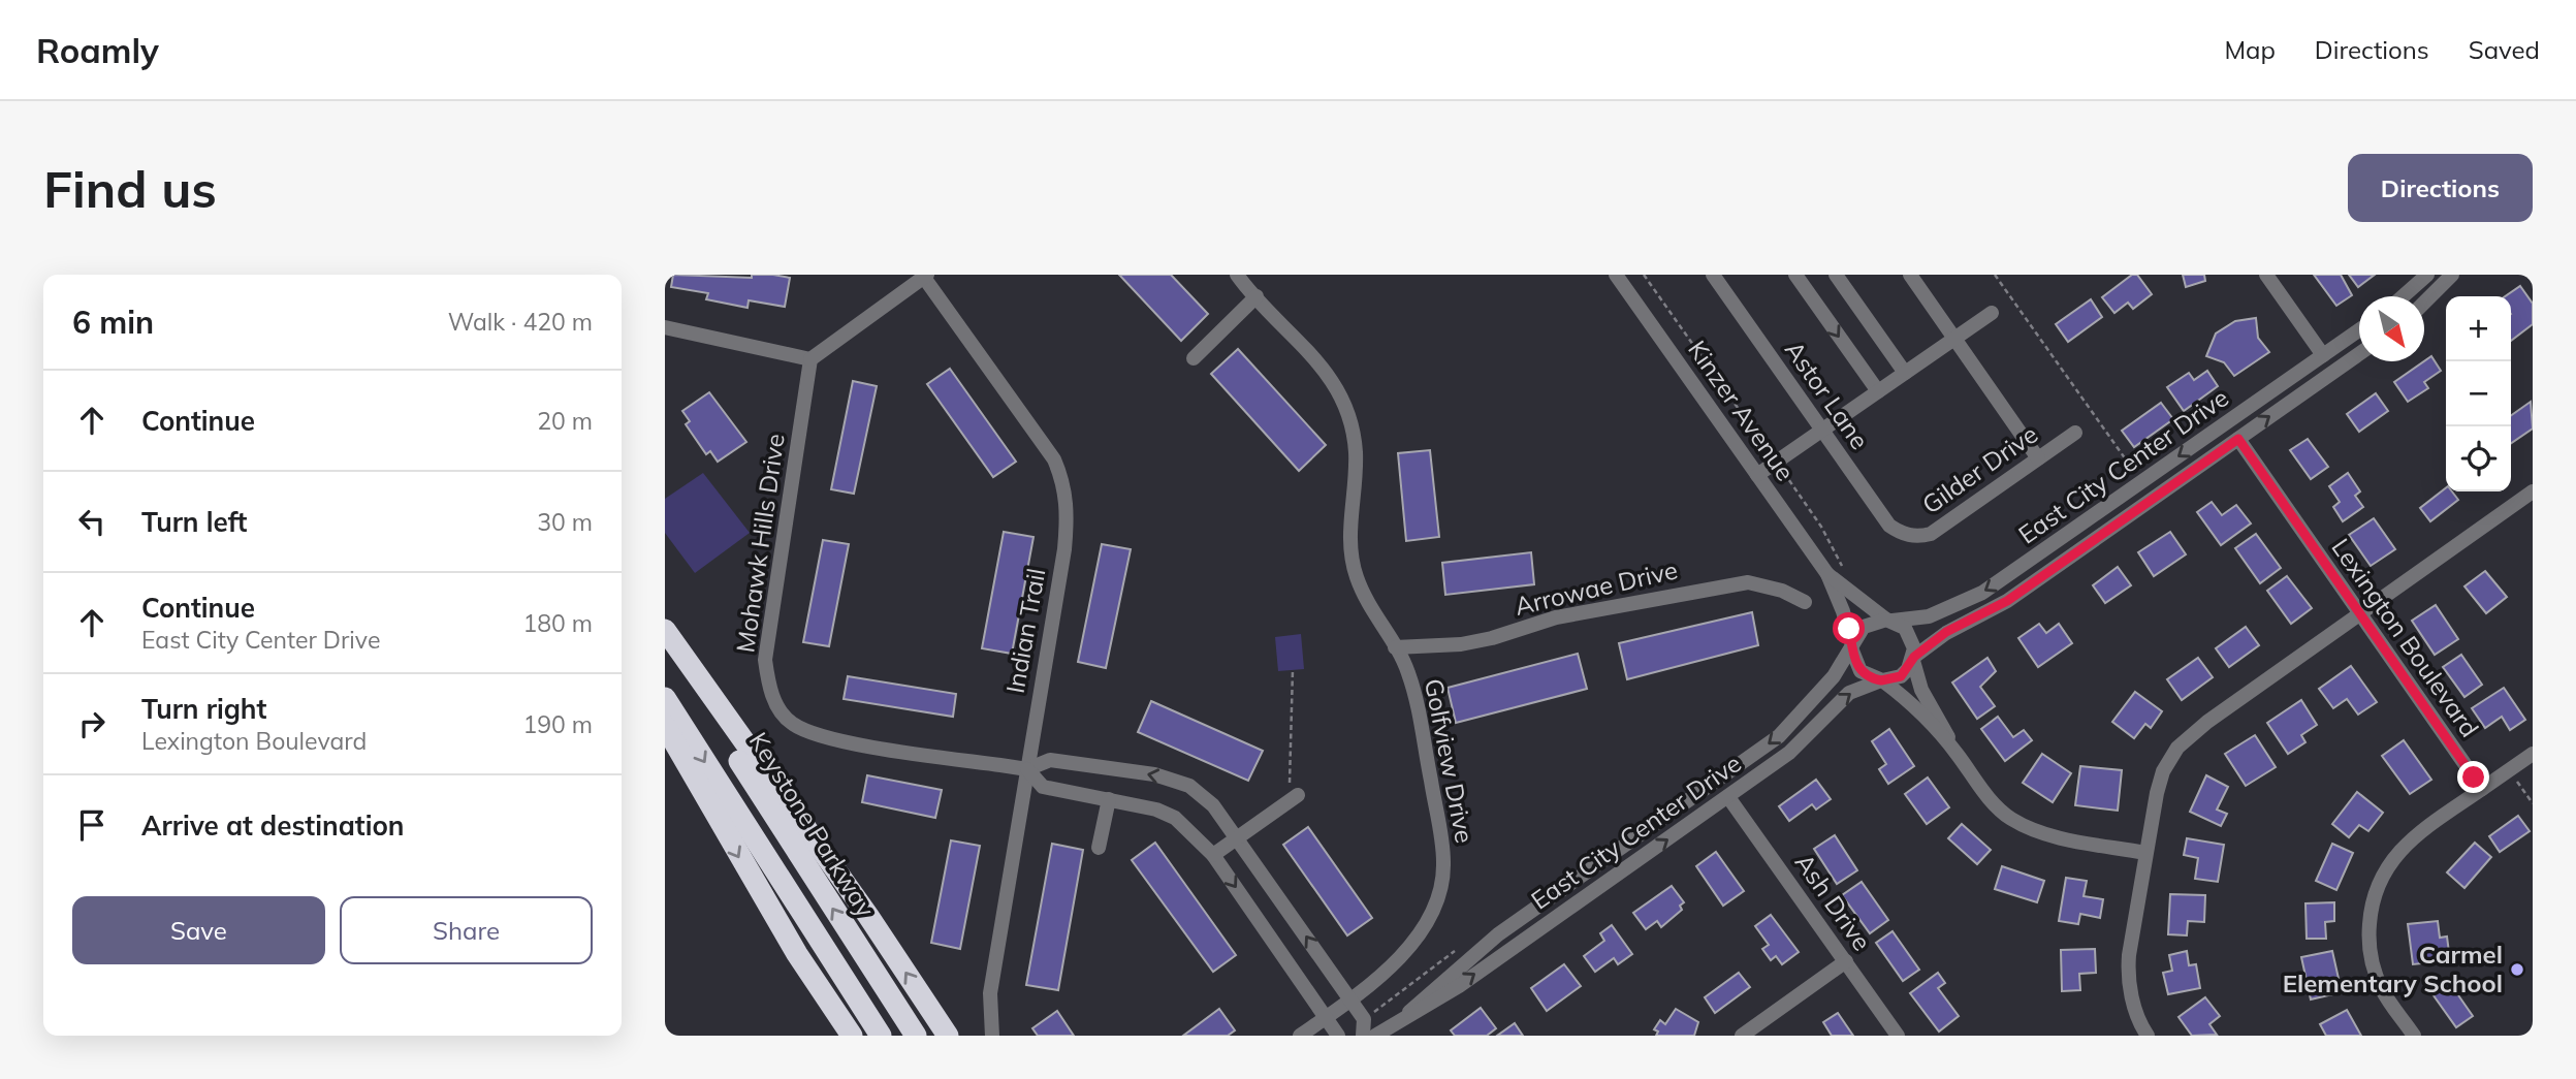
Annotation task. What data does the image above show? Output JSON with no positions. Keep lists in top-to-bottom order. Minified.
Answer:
{"streets":{"highway":["Keystone Parkway"],"street":["Astor Lane","Kinzer Avenue","East City Center Drive","Gilder Drive","Mohawk Hills Drive","Arrowae Drive","Indian Trail","Lexington Boulevard","Golfview Drive","Ash Drive"]},"crossings":[["Astor Lane","Gilder Drive"],["Kinzer Avenue","East City Center Drive"],["East City Center Drive","Lexington Boulevard"],["East City Center Drive","Ash Drive"],["Mohawk Hills Drive","Indian Trail"],["Mohawk Hills Drive","Golfview Drive"],["Arrowae Drive","Golfview Drive"]],"places":["Carmel Elementary School"],"north":"bottom right","page":{"header":"Roamly","nav":["Map","Directions","Saved"],"buttons":["Directions",["Save","Share"]],"title":"Find us","heading":["6 min","Walk · 420 m"],"map_buttons":["+","−"],"list":[["Continue","20 m"],["Turn left","30 m"],["Continue","East City Center Drive","180 m"],["Turn right","Lexington Boulevard","190 m"],"Arrive at destination"]}}
